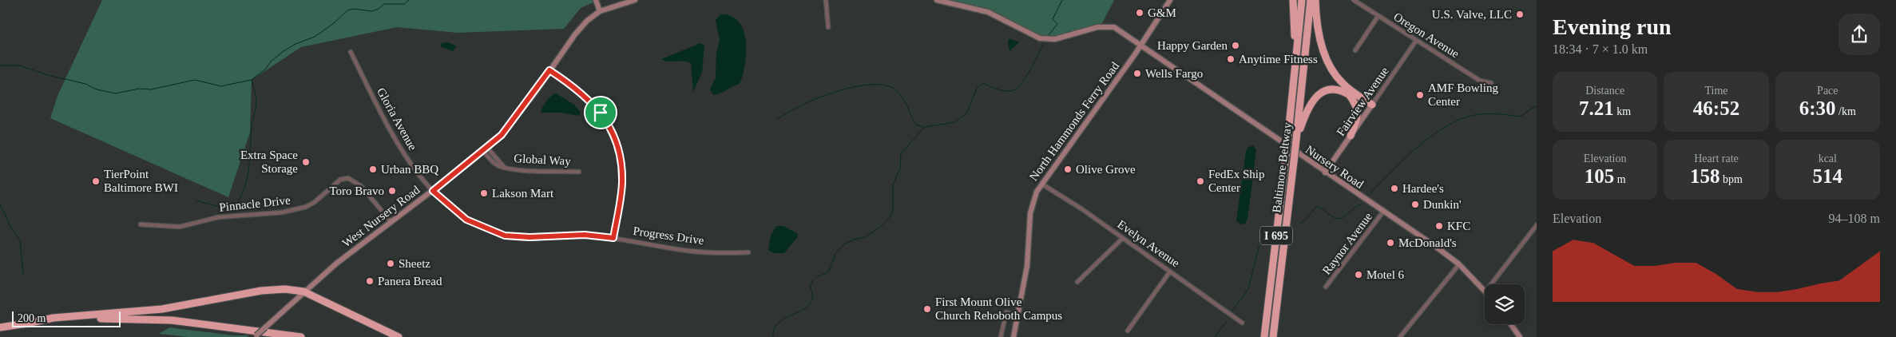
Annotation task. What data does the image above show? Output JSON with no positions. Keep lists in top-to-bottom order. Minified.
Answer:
{"streets":{"highway":["Baltimore Beltway","I 695"],"main road":["Fairview Avenue","North Hammonds Ferry Road","Nursery Road","West Nursery Road"],"street":["Oregon Avenue","Gloria Avenue","Global Way","Pinnacle Drive","Progress Drive","Evelyn Avenue","Raynor Avenue"]},"crossings":[["Oregon Avenue","Fairview Avenue"],["Fairview Avenue","Nursery Road"],["Gloria Avenue","West Nursery Road"],["Gloria Avenue","Progress Drive"],["North Hammonds Ferry Road","Nursery Road"],["North Hammonds Ferry Road","Evelyn Avenue"],["Global Way","West Nursery Road"],["Nursery Road","Raynor Avenue"],["Pinnacle Drive","West Nursery Road"],["West Nursery Road","Progress Drive"]],"places":["G&M","U.S. Valve, LLC","Happy Garden","Anytime Fitness","Wells Fargo","AMF Bowling Center","Extra Space Storage","Urban BBQ","Olive Grove","TierPoint Baltimore BWI","FedEx Ship Center","Hardee's","Toro Bravo","Lakson Mart","Dunkin'","KFC","McDonald's","Sheetz","Motel 6","Panera Bread","First Mount Olive Church Rehoboth Campus"],"scale_bar":"200 m","page":{"heading":["Evening run","18:34 · 7 × 1.0 km"],"stats":[["Distance","7.21 km"],["Time","46:52"],["Pace","6:30 /km"],["Elevation","105 m"],["Heart rate","158 bpm"],["kcal","514"]],"chart":["Elevation","94–108 m"],"scale":"200 m"}}
